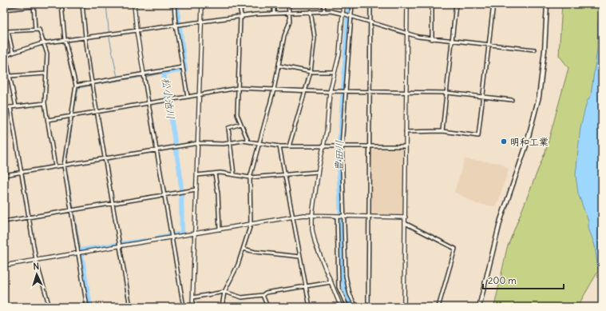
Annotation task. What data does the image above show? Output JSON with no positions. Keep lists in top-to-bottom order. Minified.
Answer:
{"water":["松小池川","豊田川"],"places":["明和工業"],"scale_bar":"200 m","north":"top"}
